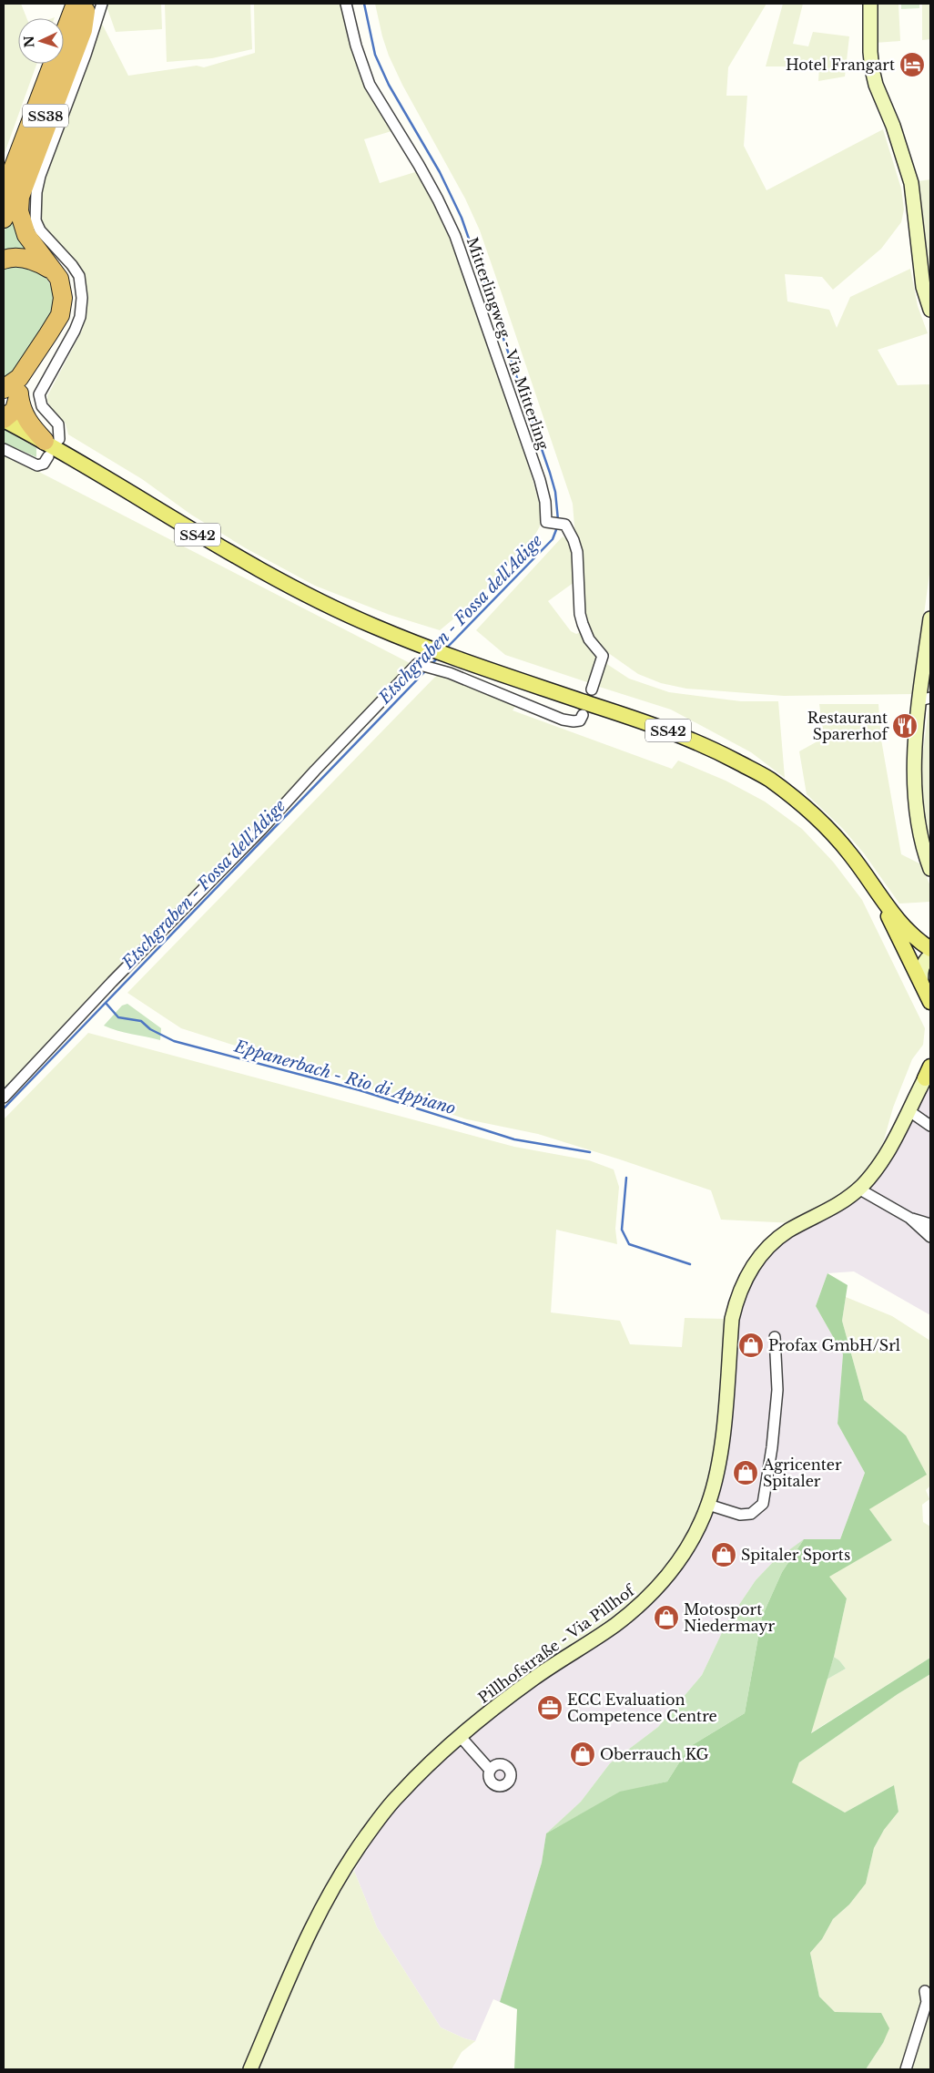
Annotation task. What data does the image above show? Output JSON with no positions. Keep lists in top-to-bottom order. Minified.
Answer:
{"streets":{"highway":["SS38"],"main road":["SS42","Pillhofstraße - Via Pillhof"],"street":["Mitterlingweg - Via Mitterling"]},"water":["Etschgraben - Fossa dell'Adige","Eppanerbach - Rio di Appiano"],"places":{"hotel":["Hotel Frangart"],"restaurant":["Restaurant Sparerhof"],"shop":["Profax GmbH/Srl","Agricenter Spitaler","Spitaler Sports","Motosport Niedermayr","Oberrauch KG"],"office":["ECC Evaluation Competence Centre"]},"north":"left"}
